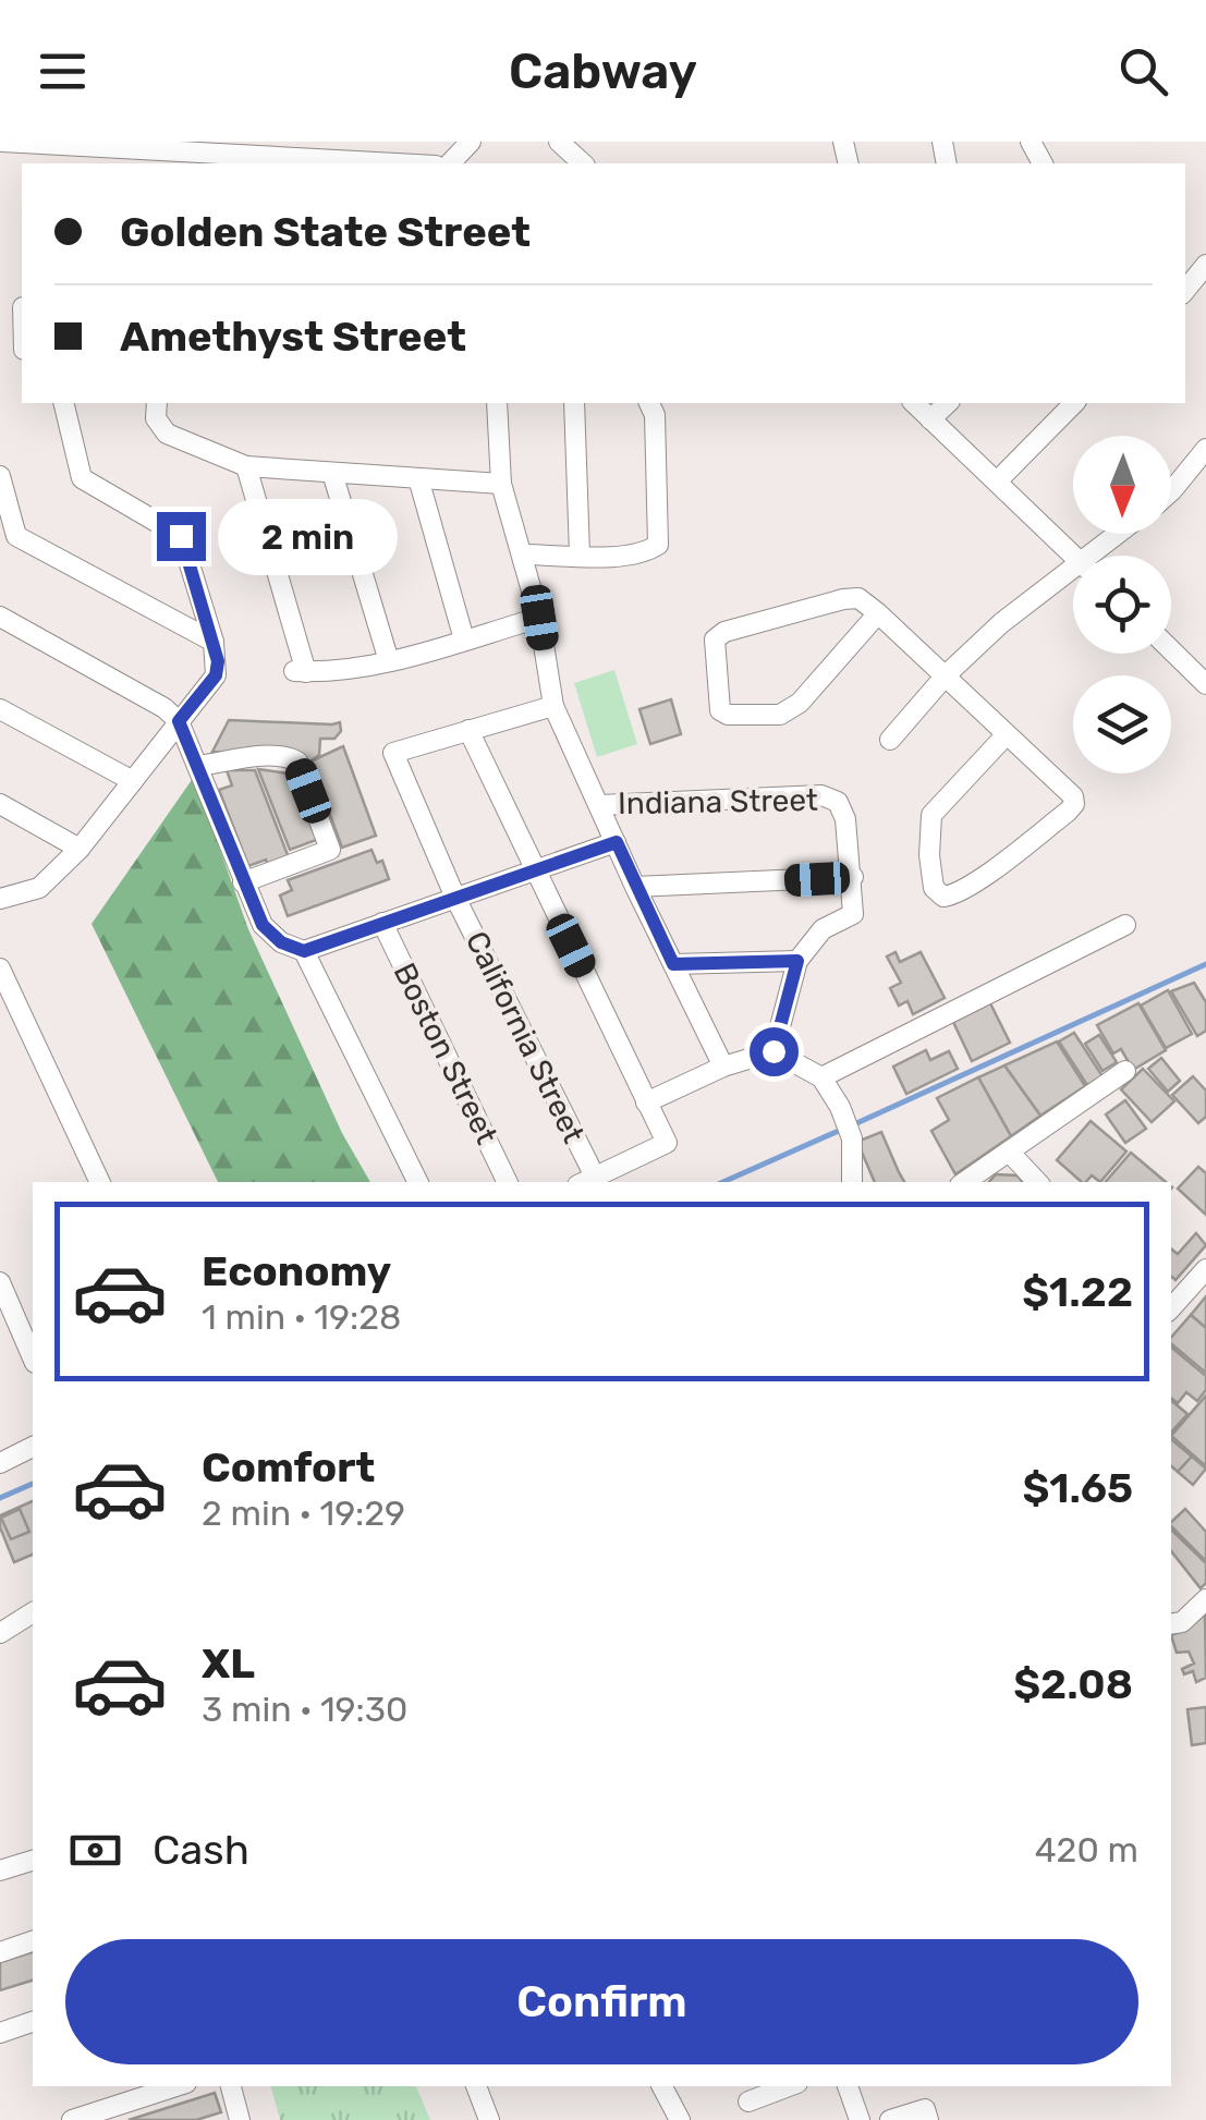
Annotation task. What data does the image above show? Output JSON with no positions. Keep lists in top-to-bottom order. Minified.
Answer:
{"streets":{"street":["Indiana Street","California Street","Boston Street"]},"north":"bottom","page":{"header":"Cabway","banner":["Golden State Street","Amethyst Street"],"bubble":"2 min","list":[{"name":"Economy","note":"1 min · 19:28","value":"$1.22"},{"name":"Comfort","note":"2 min · 19:29","value":"$1.65"},{"name":"XL","note":"3 min · 19:30","value":"$2.08"}],"pay":["Cash","420 m"],"buttons":"Confirm"}}
